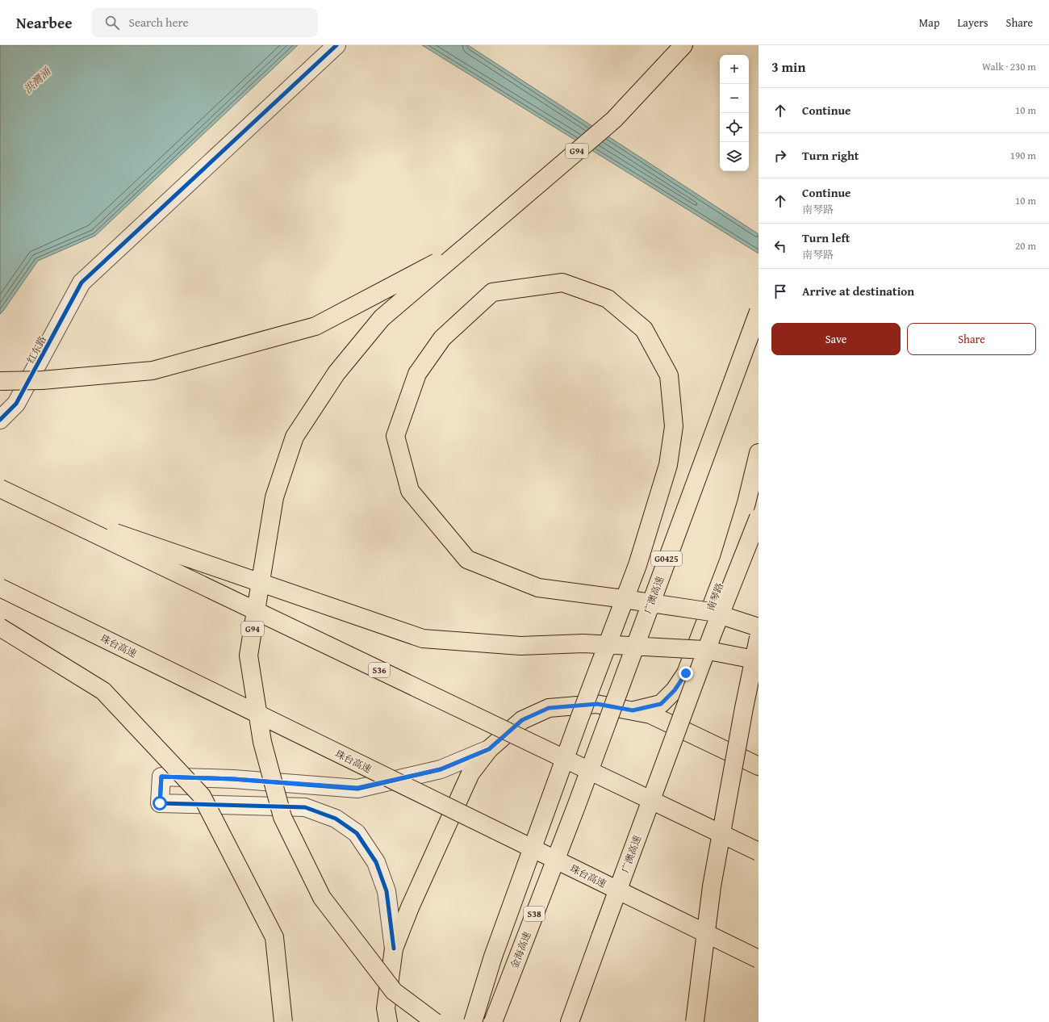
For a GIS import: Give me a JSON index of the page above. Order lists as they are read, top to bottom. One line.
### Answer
{"streets":{"main road":["G94","G0425","广澳高速","南琴路","珠台高速","S36","S38","金海高速"],"street":["红东路"]},"crossings":[["广澳高速","金海高速"]],"water":["洪灣涌"],"page":{"header":"Nearbee","search":"Search here","nav":["Map","Layers","Share"],"heading":["3 min","Walk · 230 m"],"map_buttons":["+","−"],"list":[["Continue","10 m"],["Turn right","190 m"],["Continue","南琴路","10 m"],["Turn left","南琴路","20 m"],"Arrive at destination"],"buttons":["Save","Share"]}}
